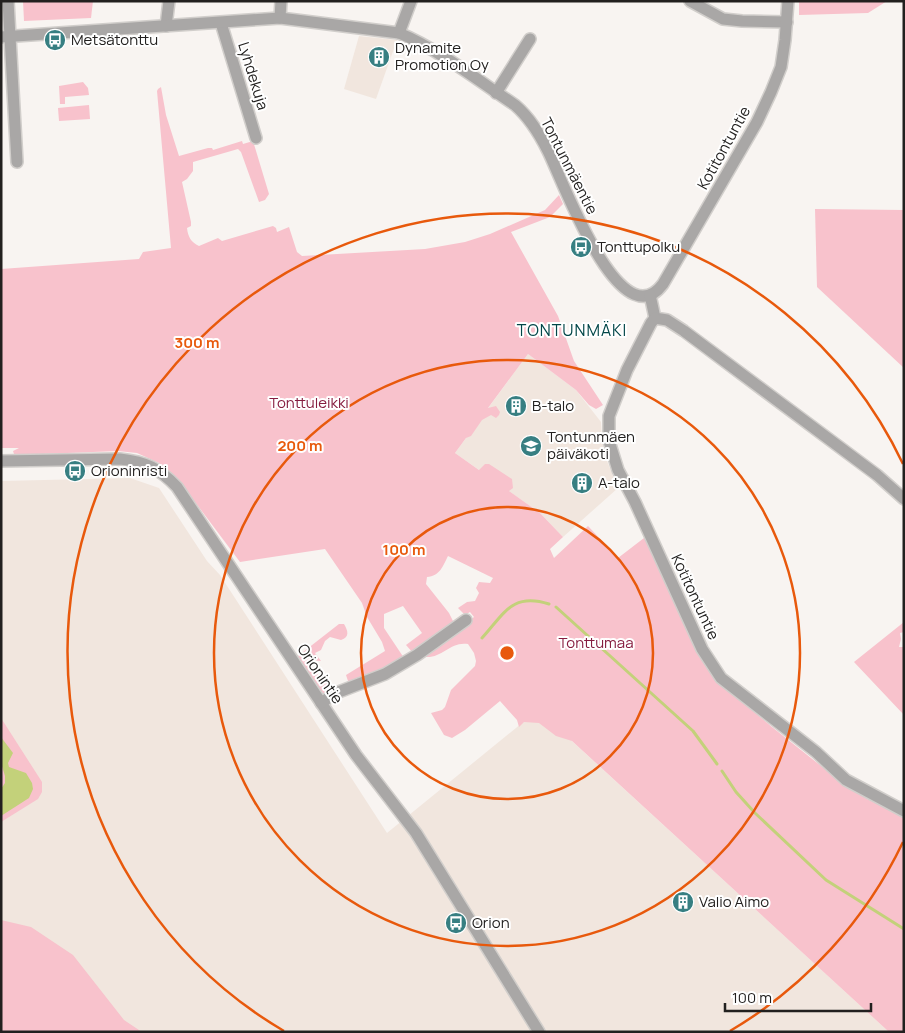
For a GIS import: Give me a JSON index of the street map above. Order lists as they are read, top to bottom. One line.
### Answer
{"streets":{"street":["Lyhdekuja","Kotitontuntie","Tontunmäentie","Orionintie"]},"crossings":[["Lyhdekuja","Tontunmäentie"],["Kotitontuntie","Tontunmäentie"]],"districts":["TONTUNMÄKI"],"parks":["Tonttuleikki","Tonttumaa"],"places":{"bus stop":["Metsätonttu","Tonttupolku","Orioninristi","Orion"],"building":["Dynamite Promotion Oy","B-talo","A-talo","Valio Aimo"],"school or university":["Tontunmäen päiväkoti"]},"scale_bar":"100 m","rings":["300 m","200 m","100 m"]}
